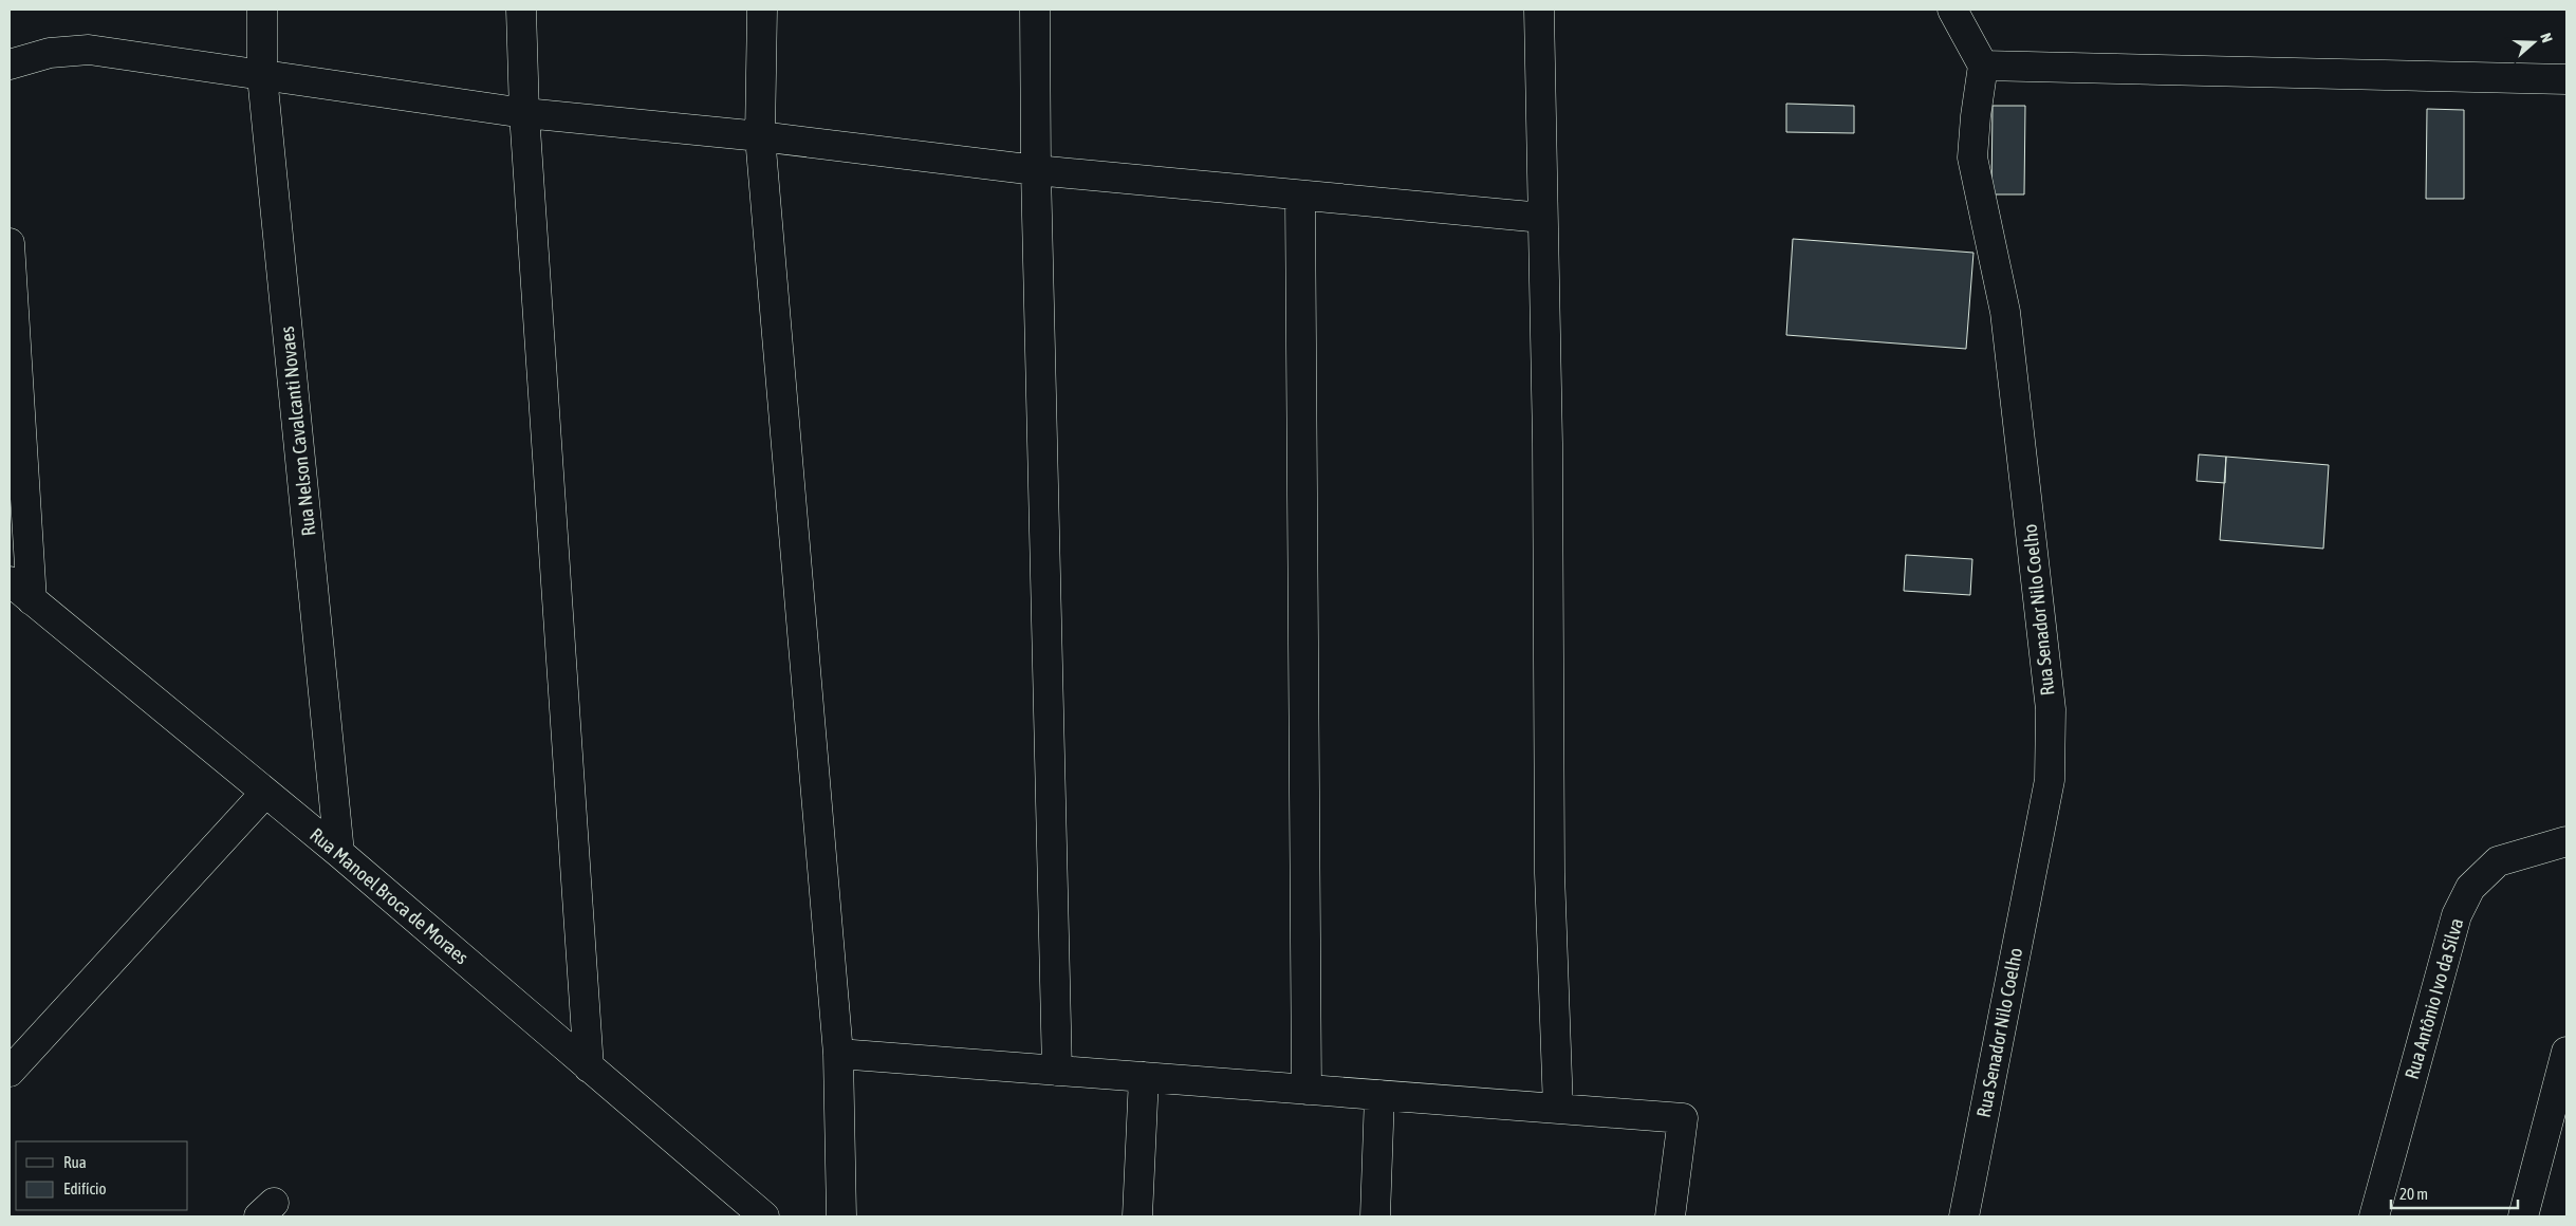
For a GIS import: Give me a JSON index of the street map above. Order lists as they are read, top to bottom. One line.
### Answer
{"streets":{"street":["Rua Nelson Cavalcanti Novaes","Rua Senador Nilo Coelho","Rua Manoel Broca de Moraes","Rua Antônio Ivo da Silva"]},"crossings":[["Rua Nelson Cavalcanti Novaes","Rua Manoel Broca de Moraes"]],"legend":["Rua","Edifício"],"scale_bar":"20 m","north":"right"}
